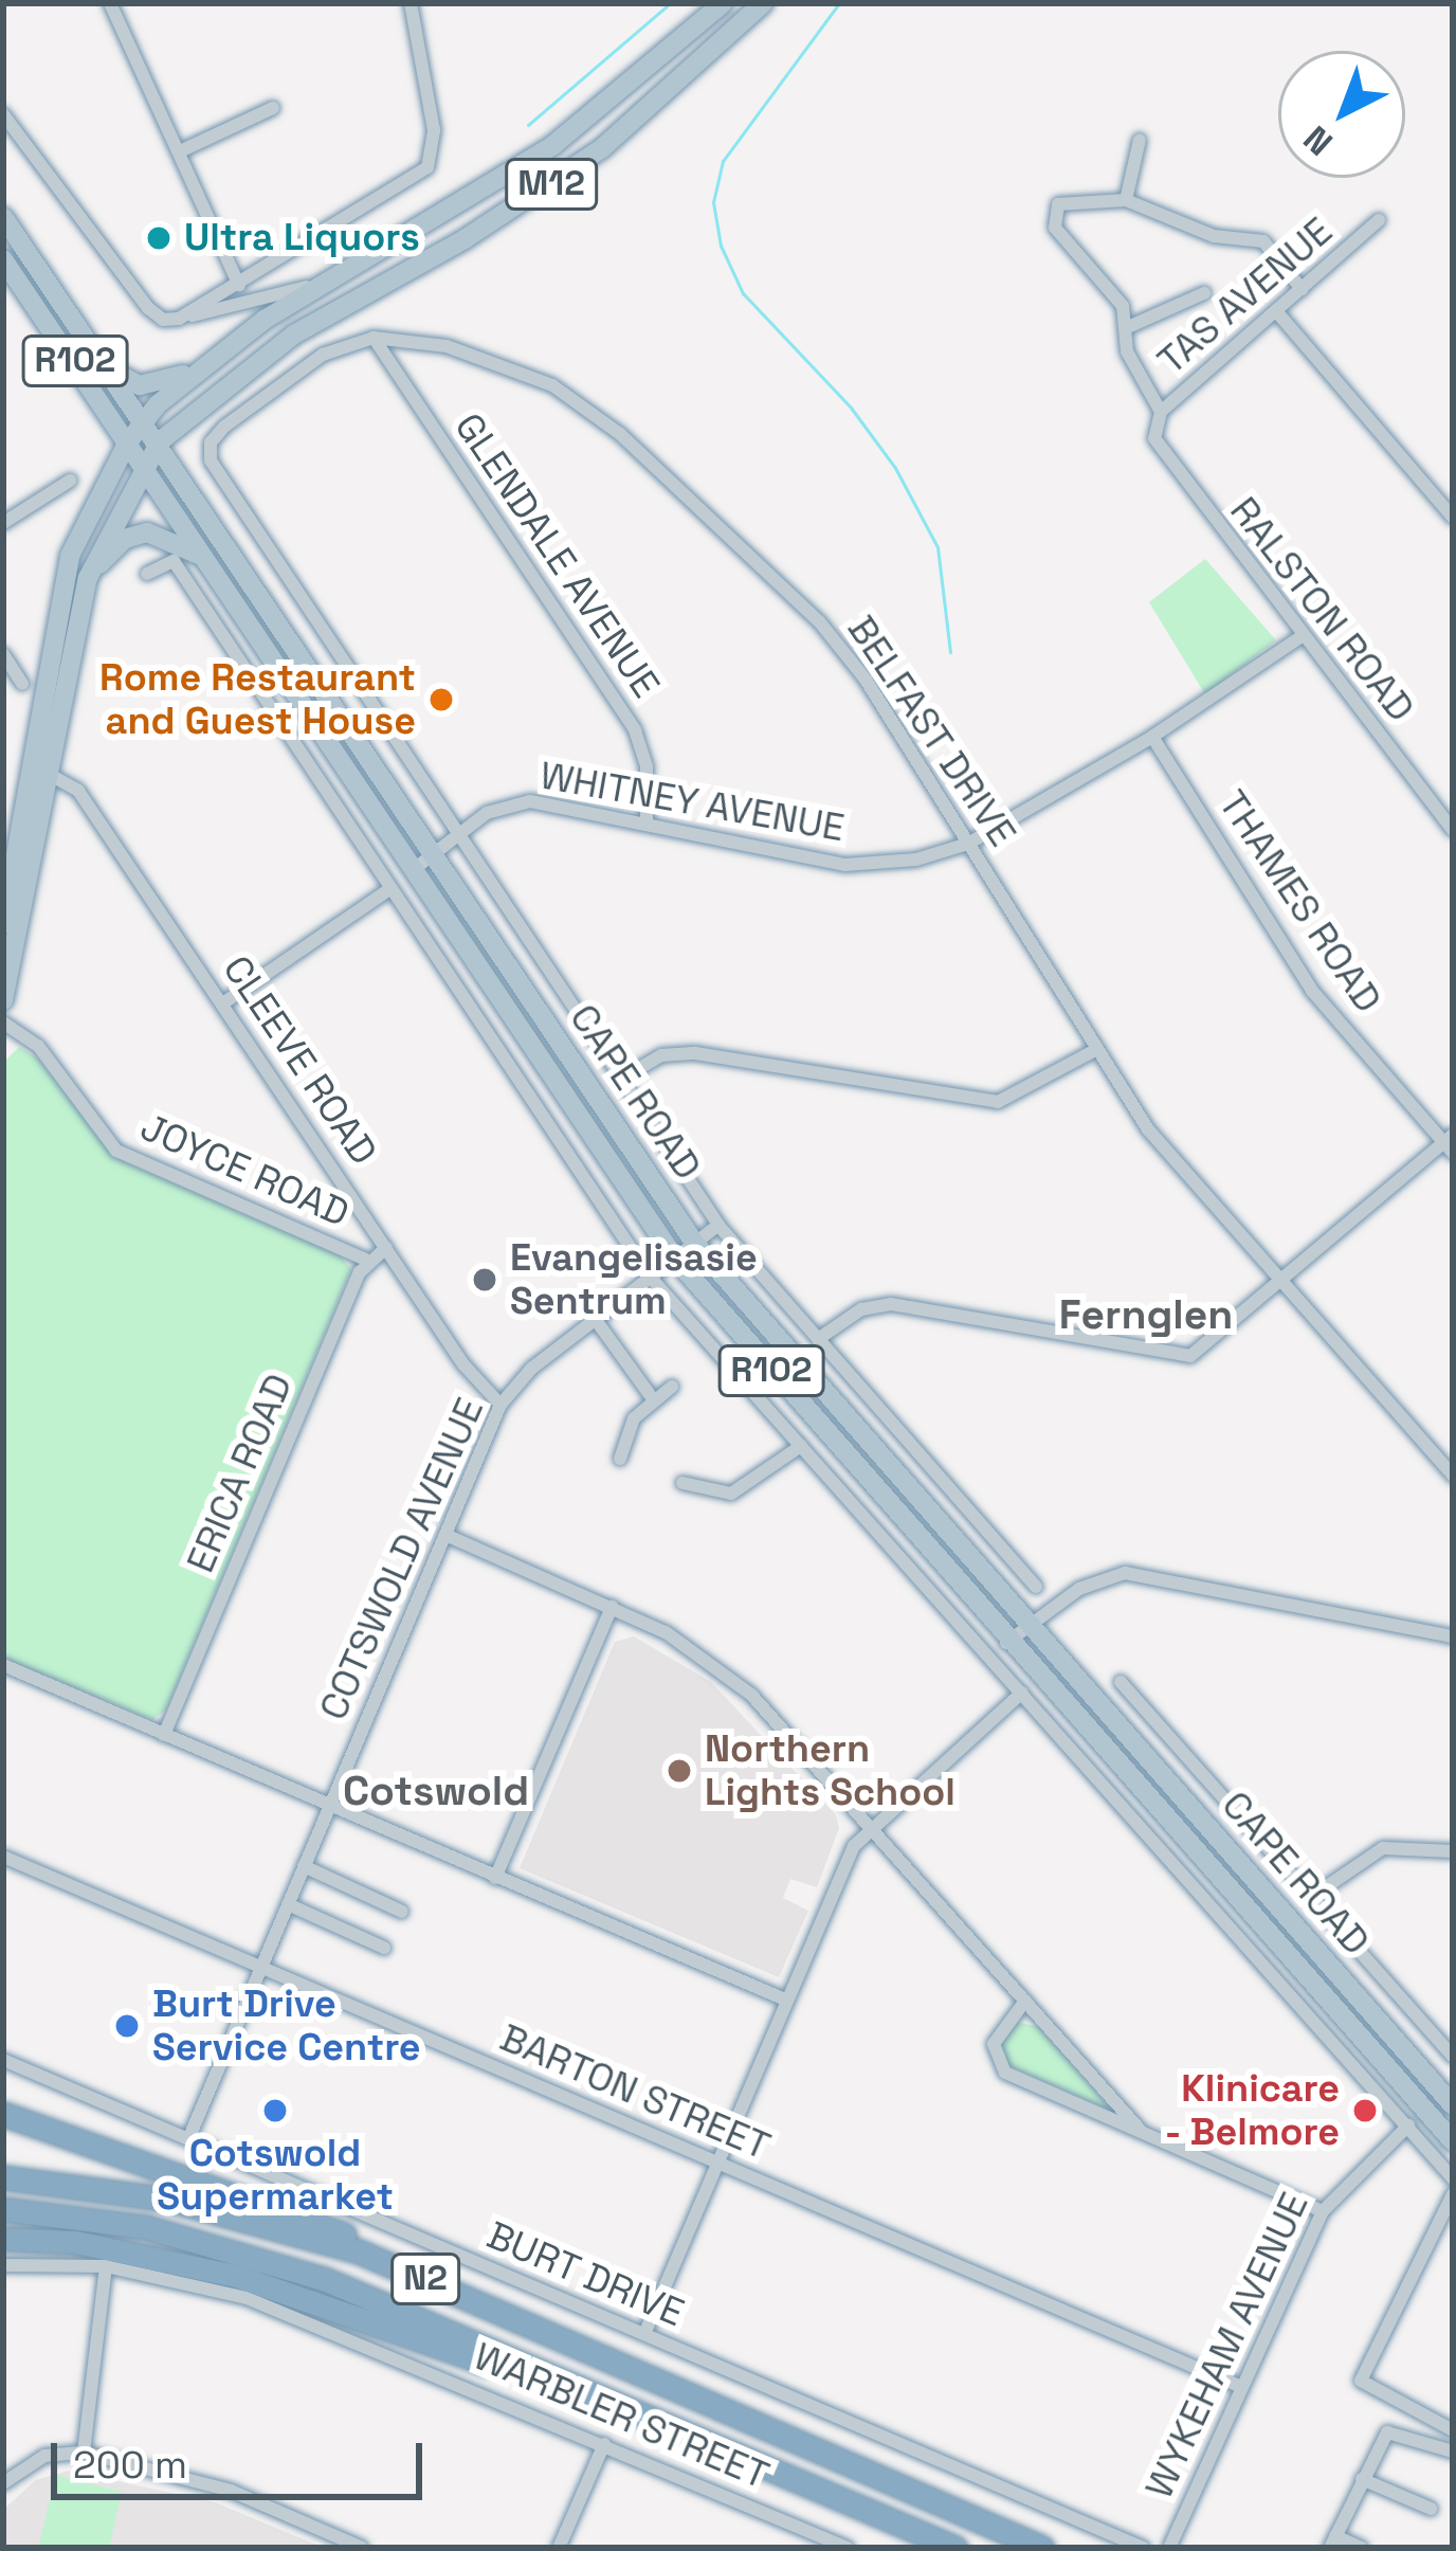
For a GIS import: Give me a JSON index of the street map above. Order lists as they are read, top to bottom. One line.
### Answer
{"streets":{"highway":["N2"],"main road":["M12","R102","CAPE ROAD"],"street":["TAS AVENUE","GLENDALE AVENUE","RALSTON ROAD","BELFAST DRIVE","WHITNEY AVENUE","THAMES ROAD","CLEEVE ROAD","JOYCE ROAD","ERICA ROAD","COTSWOLD AVENUE","BARTON STREET","BURT DRIVE","WYKEHAM AVENUE","WARBLER STREET"]},"crossings":[["M12","CLEEVE ROAD"],["M12","CAPE ROAD"],["TAS AVENUE","RALSTON ROAD"],["GLENDALE AVENUE","BELFAST DRIVE"],["GLENDALE AVENUE","WHITNEY AVENUE"],["GLENDALE AVENUE","CAPE ROAD"],["RALSTON ROAD","WHITNEY AVENUE"],["BELFAST DRIVE","WHITNEY AVENUE"],["BELFAST DRIVE","CAPE ROAD"],["WHITNEY AVENUE","THAMES ROAD"],["WHITNEY AVENUE","CAPE ROAD"],["CLEEVE ROAD","COTSWOLD AVENUE"],["CAPE ROAD","COTSWOLD AVENUE"],["JOYCE ROAD","ERICA ROAD"],["COTSWOLD AVENUE","BARTON STREET"],["COTSWOLD AVENUE","BURT DRIVE"],["BARTON STREET","WYKEHAM AVENUE"]],"districts":["Fernglen","Cotswold"],"places":["Ultra Liquors","Rome Restaurant and Guest House","Evangelisasie Sentrum","Northern Lights School","Burt Drive Service Centre","Cotswold Supermarket","Klinicare - Belmore"],"scale_bar":"200 m","north":"bottom left"}
